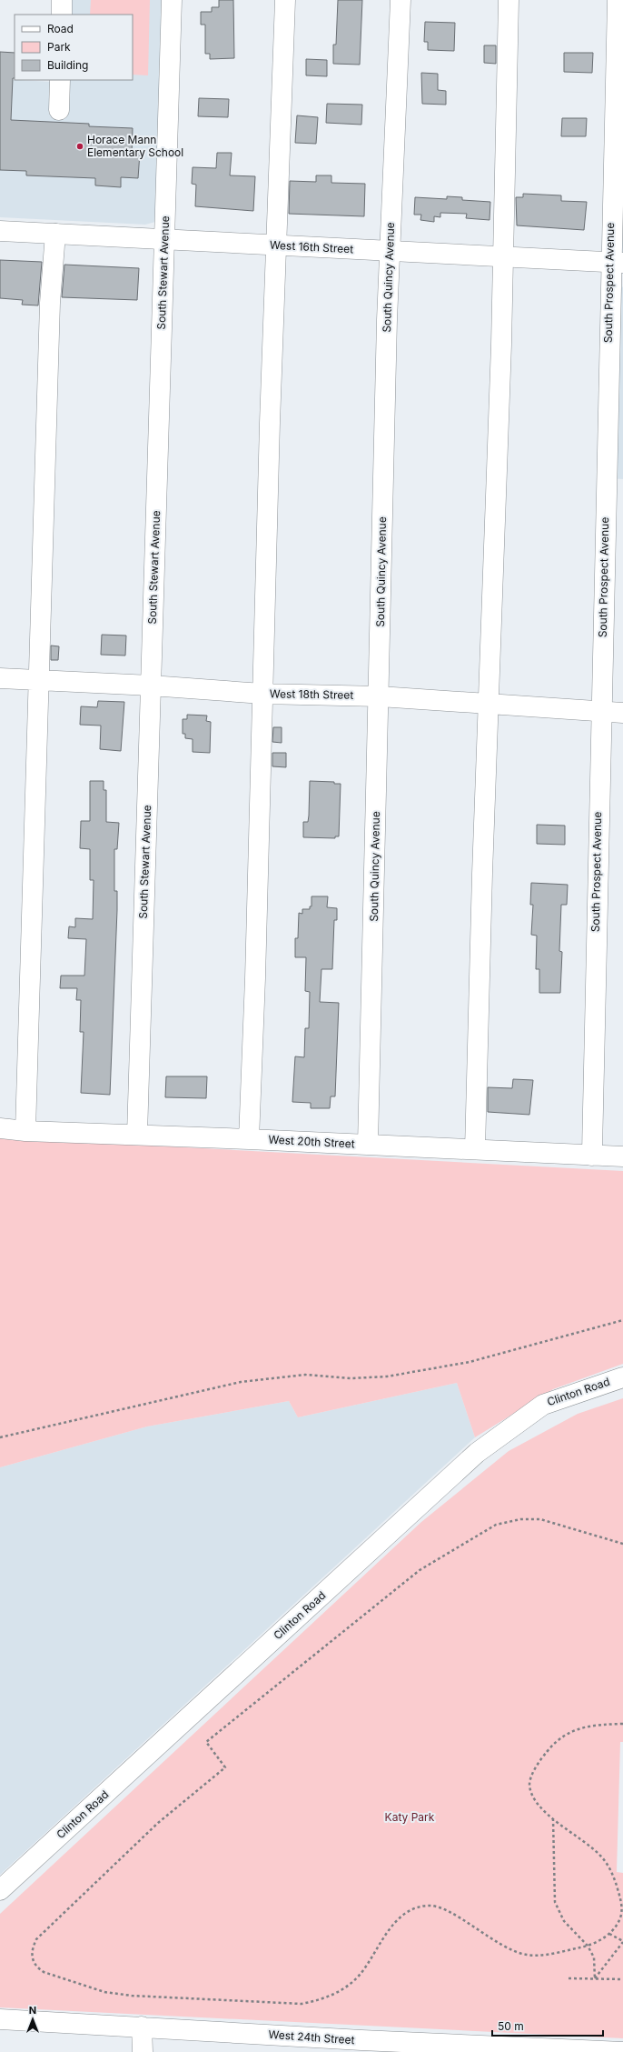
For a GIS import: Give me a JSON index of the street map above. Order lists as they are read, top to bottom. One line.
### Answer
{"streets":{"street":["West 16th Street","South Stewart Avenue","South Quincy Avenue","South Prospect Avenue","West 18th Street","West 20th Street","Clinton Road","West 24th Street"]},"crossings":[["West 16th Street","South Stewart Avenue"],["West 16th Street","South Quincy Avenue"],["West 16th Street","South Prospect Avenue"],["South Stewart Avenue","West 18th Street"],["South Stewart Avenue","West 20th Street"],["South Quincy Avenue","West 18th Street"],["South Quincy Avenue","West 20th Street"],["South Prospect Avenue","West 18th Street"],["South Prospect Avenue","West 20th Street"]],"parks":["Katy Park"],"places":["Horace Mann Elementary School"],"legend":["Road","Park","Building"],"scale_bar":"50 m","north":"top"}
